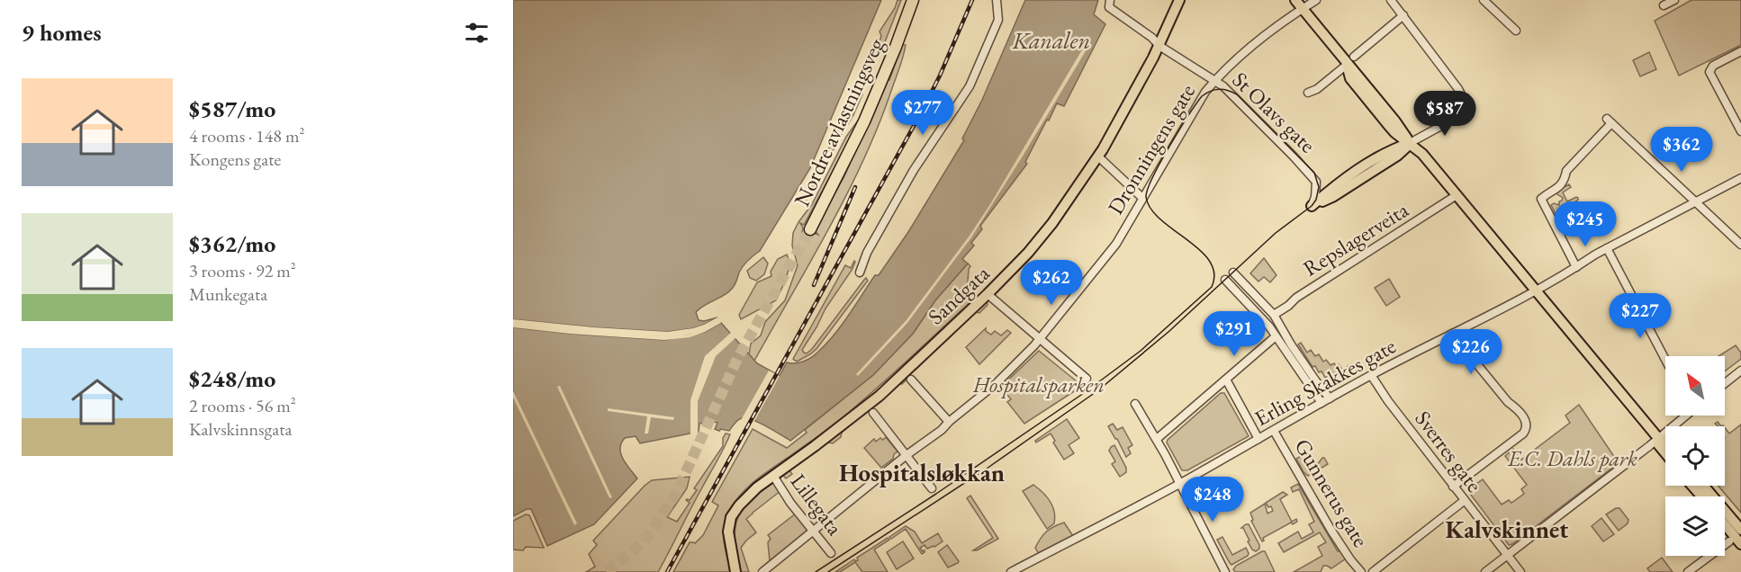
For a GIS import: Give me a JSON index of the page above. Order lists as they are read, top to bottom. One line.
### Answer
{"streets":{"highway":["Nordre avlastningsveg"],"main road":["Sandgata"],"street":["St Olavs gate","Dronningens gate","Repslagerveita","Erling Skakkes gate","Sverres gate","Gunnerus gate","Lillegata"]},"crossings":[["St Olavs gate","Dronningens gate"],["St Olavs gate","Sandgata"],["Sandgata","Lillegata"],["Erling Skakkes gate","Sverres gate"],["Erling Skakkes gate","Gunnerus gate"]],"districts":["Hospitalsløkkan","Kalvskinnet"],"water":["Kanalen"],"parks":["Hospitalsparken","E.C. Dahls park"],"north":"top left","page":{"heading":"9 homes","list":[{"name":"$587/mo","note":"4 rooms · 148 m² · Kongens gate"},{"name":"$362/mo","note":"3 rooms · 92 m² · Munkegata"},{"name":"$248/mo","note":"2 rooms · 56 m² · Kalvskinnsgata"}],"price":["$277","$587","$362","$245","$262","$227","$291","$226","$248"]}}
